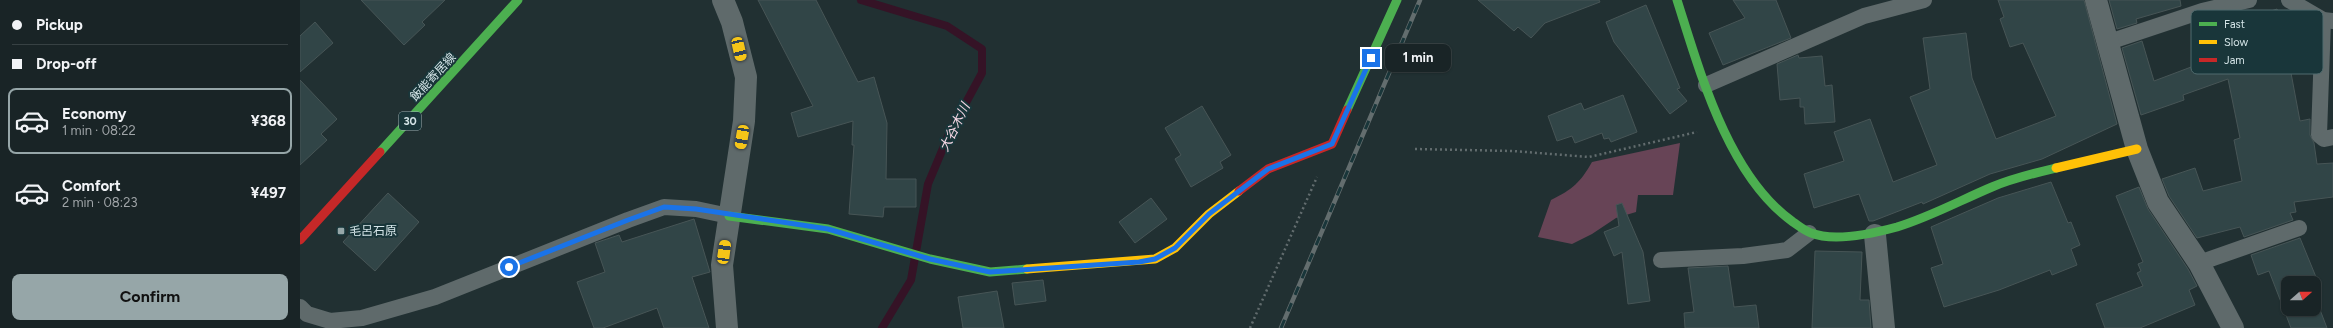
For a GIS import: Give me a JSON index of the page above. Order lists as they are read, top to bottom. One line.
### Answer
{"streets":{"street":["飯能寄居線","30"]},"water":["大谷木川"],"places":{"transit":["毛呂石原"]},"legend":["Fast","Slow","Jam"],"north":"right","page":{"banner":["Pickup","Drop-off"],"bubble":"1 min","list":[{"name":"Economy","note":"1 min · 08:22","value":"¥368"},{"name":"Comfort","note":"2 min · 08:23","value":"¥497"}],"buttons":"Confirm"}}
